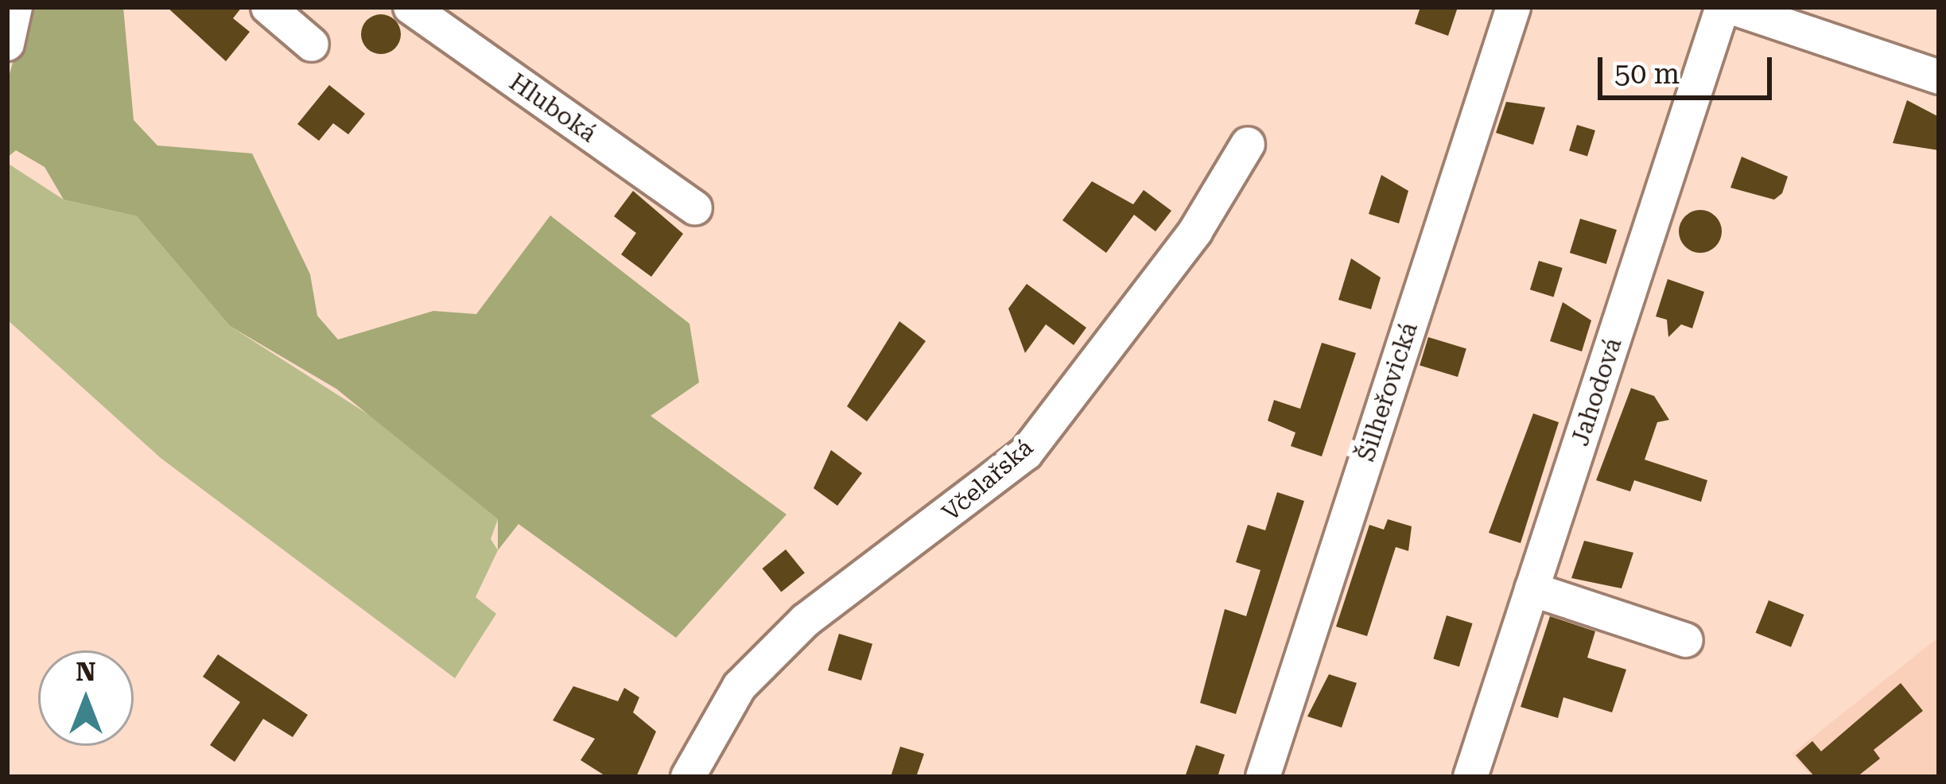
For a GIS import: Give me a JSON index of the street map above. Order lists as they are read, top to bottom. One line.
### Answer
{"streets":{"street":["Hluboká","Šilheřovická","Jahodová","Včelařská"]},"scale_bar":"50 m","north":"top"}
